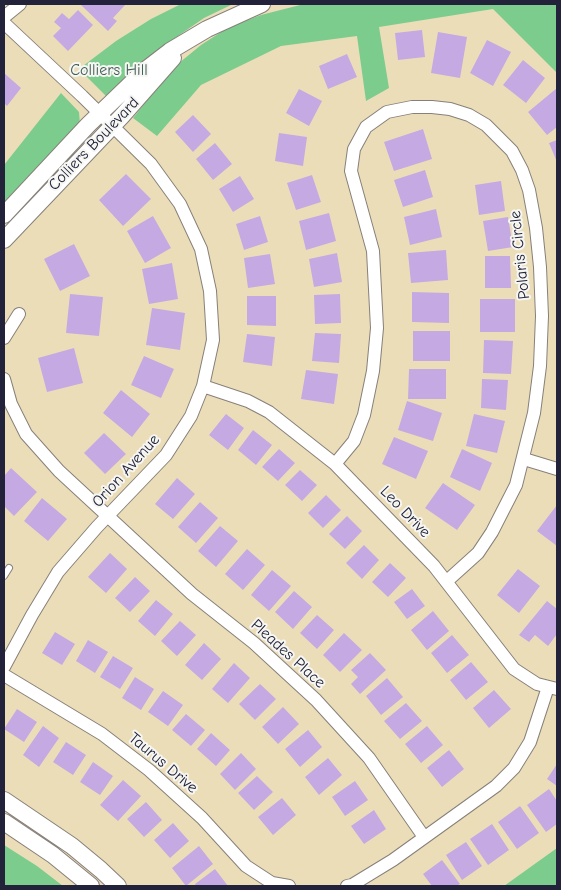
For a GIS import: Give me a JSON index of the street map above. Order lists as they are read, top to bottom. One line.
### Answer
{"streets":{"street":["Colliers Boulevard","Polaris Circle","Orion Avenue","Leo Drive","Pleades Place","Taurus Drive"]},"crossings":[["Colliers Boulevard","Orion Avenue"],["Polaris Circle","Leo Drive"],["Orion Avenue","Leo Drive"],["Orion Avenue","Pleades Place"]],"parks":["Colliers Hill"]}
